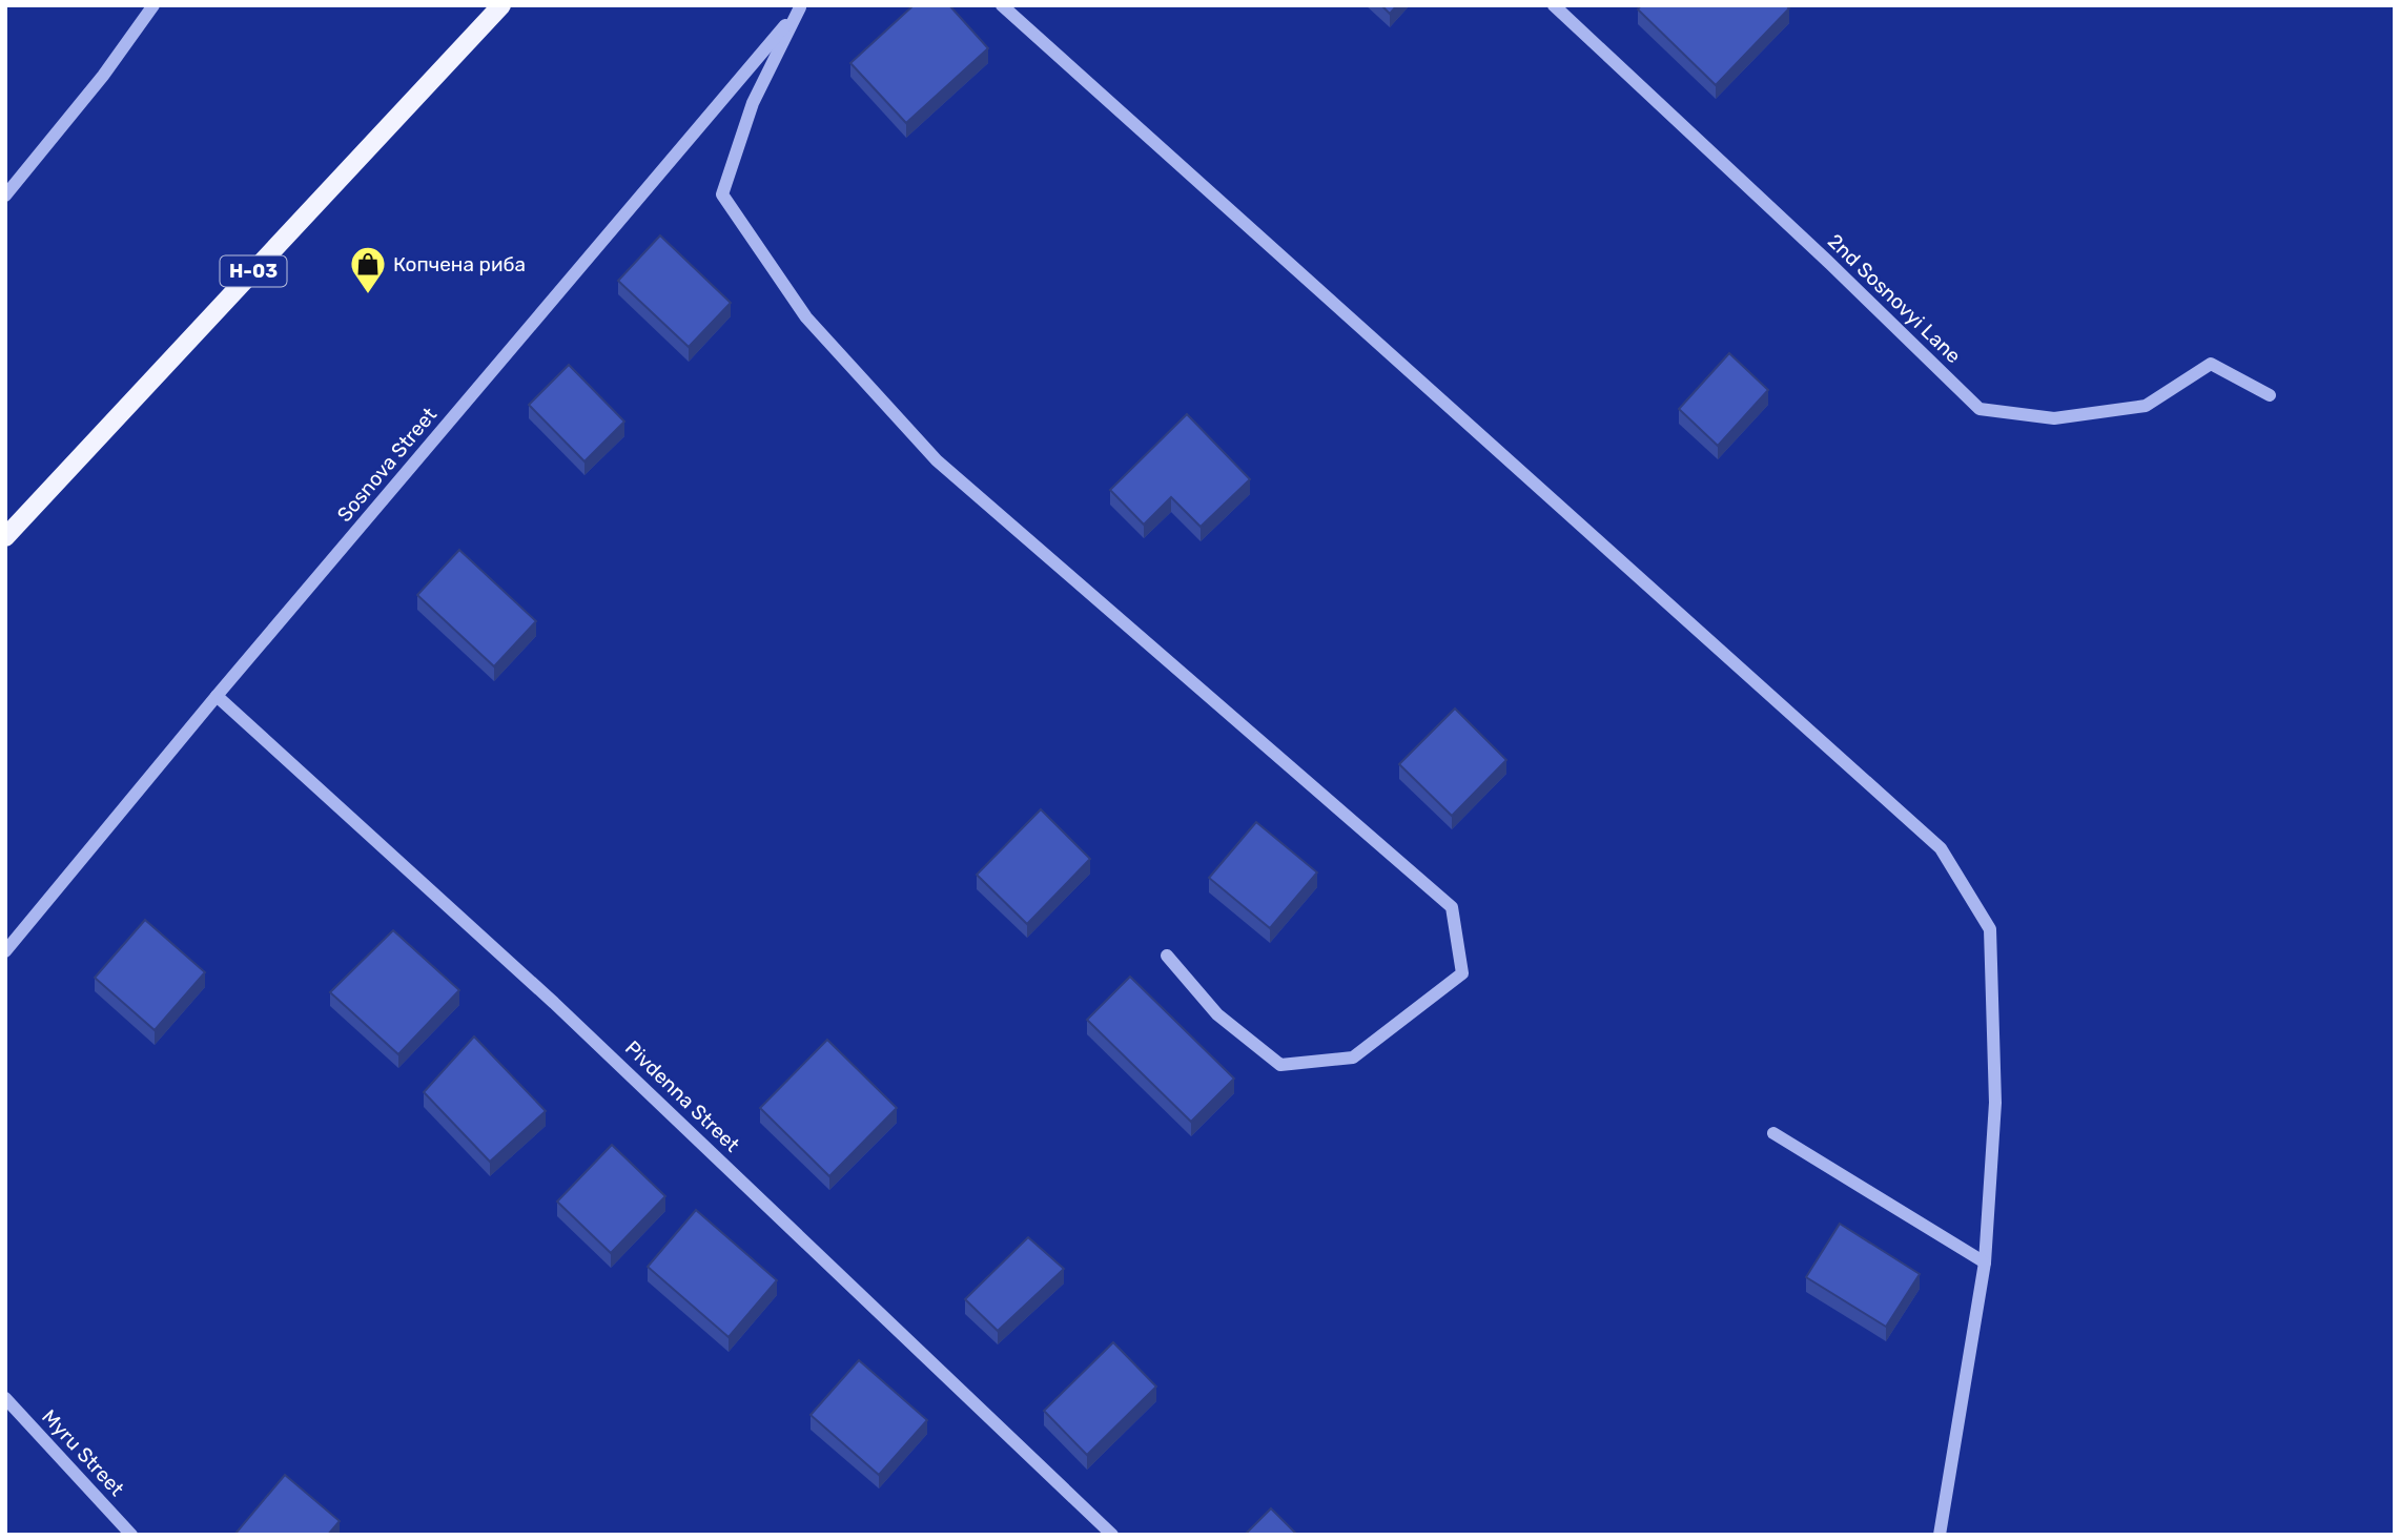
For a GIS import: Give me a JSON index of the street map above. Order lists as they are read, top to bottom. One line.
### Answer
{"streets":{"main road":["Н-03"],"street":["2nd Sosnovyi Lane","Sosnova Street","Pivdenna Street","Myru Street"]},"crossings":[["Sosnova Street","Pivdenna Street"]],"places":{"shop":["Копчена риба"]}}
